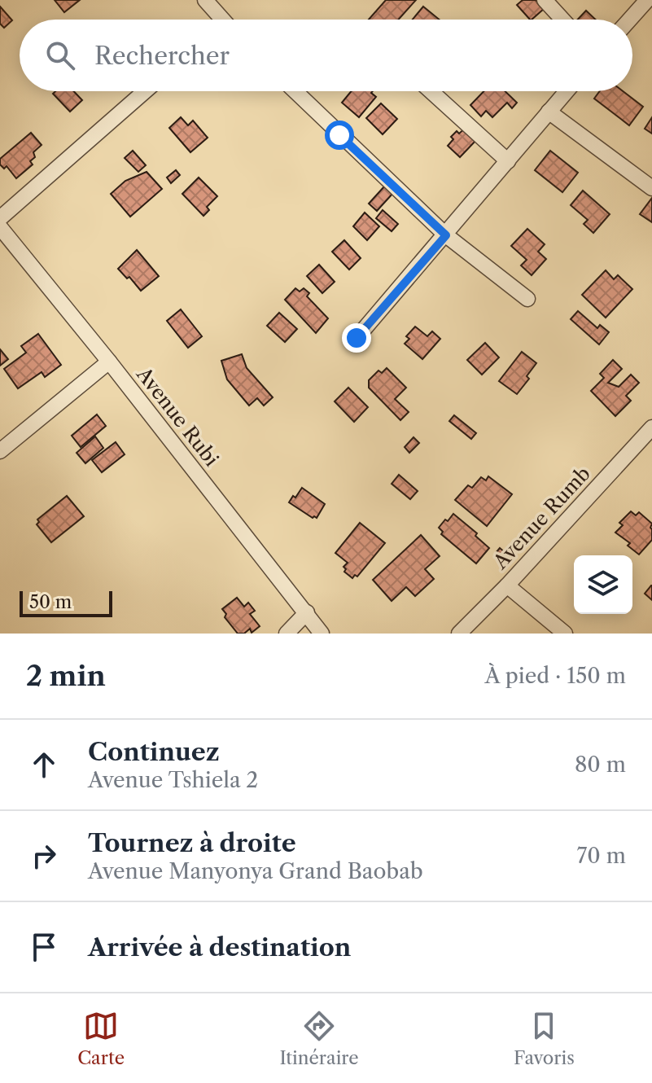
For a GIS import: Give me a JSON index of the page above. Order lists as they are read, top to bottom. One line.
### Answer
{"streets":{"street":["Avenue Rubi","Avenue Rumb"]},"scale_bar":"50 m","page":{"search":"Rechercher","scale":"50 m","heading":["2 min","À pied · 150 m"],"list":[["Continuez","Avenue Tshiela 2","80 m"],["Tournez à droite","Avenue Manyonya Grand Baobab","70 m"],"Arrivée à destination"],"nav":["Carte","Itinéraire","Favoris"]}}
